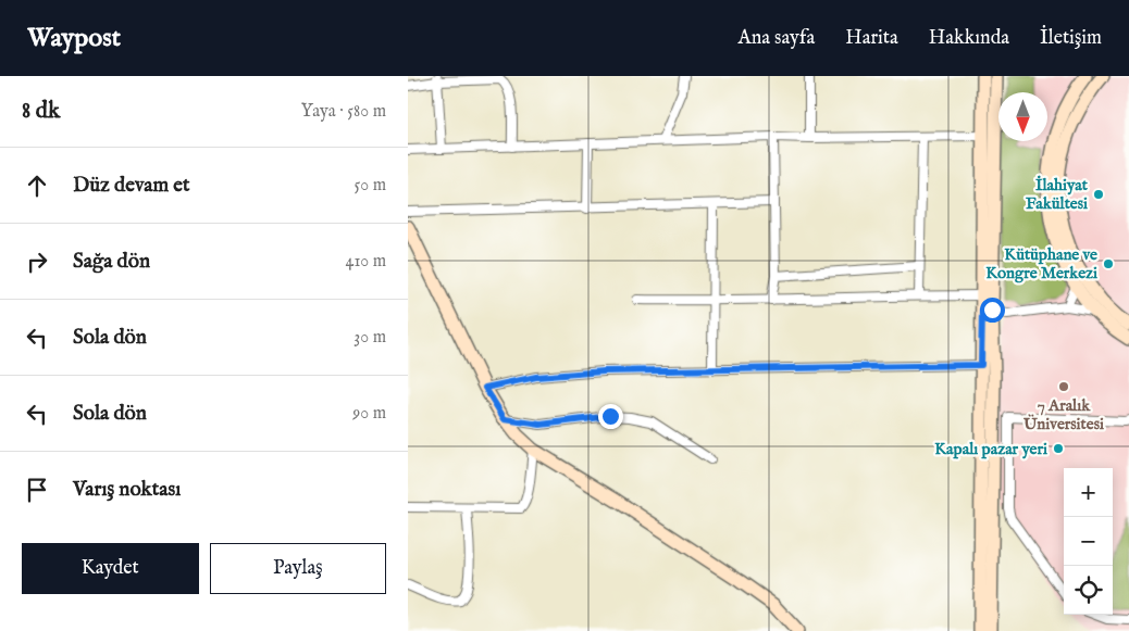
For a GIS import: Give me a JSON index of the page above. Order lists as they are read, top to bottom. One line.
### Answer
{"places":["İlahiyat Fakültesi","Kütüphane ve Kongre Merkezi","7 Aralık Üniversitesi","Kapalı pazar yeri"],"north":"bottom","page":{"header":"Waypost","nav":["Ana sayfa","Harita","Hakkında","İletişim"],"heading":["8 dk","Yaya · 580 m"],"list":[["Düz devam et","50 m"],["Sağa dön","410 m"],["Sola dön","30 m"],["Sola dön","90 m"],"Varış noktası"],"map_buttons":["+","−"],"buttons":["Kaydet","Paylaş"]}}
